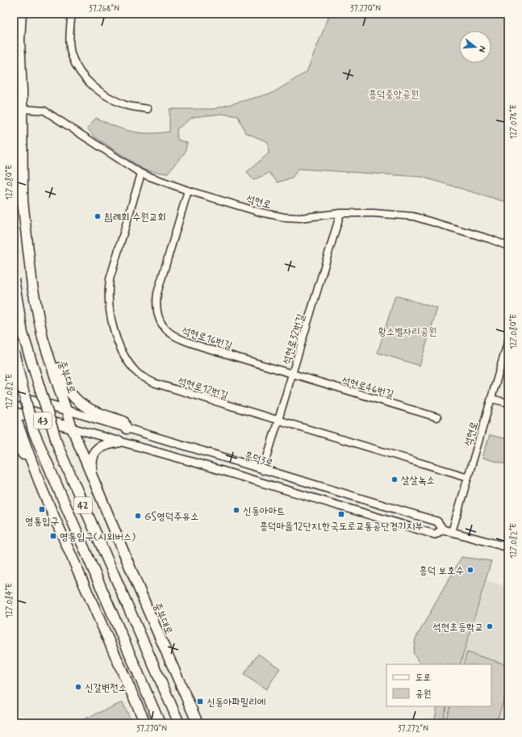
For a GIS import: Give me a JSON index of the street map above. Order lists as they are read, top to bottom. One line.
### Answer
{"streets":{"main road":["중부대로","43","42"],"street":["석현로","석현로16번길","석현로32번길","석현로46번길","석현로12번길","흥덕3로"]},"crossings":[["석현로","석현로16번길"],["석현로","석현로32번길"],["석현로","중부대로"],["석현로","석현로12번길"],["석현로","흥덕3로"],["석현로16번길","석현로32번길"],["석현로16번길","석현로46번길"],["석현로32번길","석현로46번길"],["석현로32번길","석현로12번길"],["석현로32번길","흥덕3로"],["중부대로","43"],["중부대로","흥덕3로"],["43","흥덕3로"]],"parks":["흥덕중앙공원","황소별자리공원"],"places":{"other":["침례회 수원교회","살살녹소","신동아마트","GS영덕주유소","흥덕 보호수","석현초등학교","신갈변전소"],"transit":["영통입구","흥덕마을12단지.한국도로교통공단경기지부","영통입구(시외버스)","신동아파밀리에"]},"legend":["도로","공원"],"north":"right","coordinates":["37.268°N","37.270°N","127.078°E","127.080°E","127.082°E","127.084°E","37.272°N"]}
